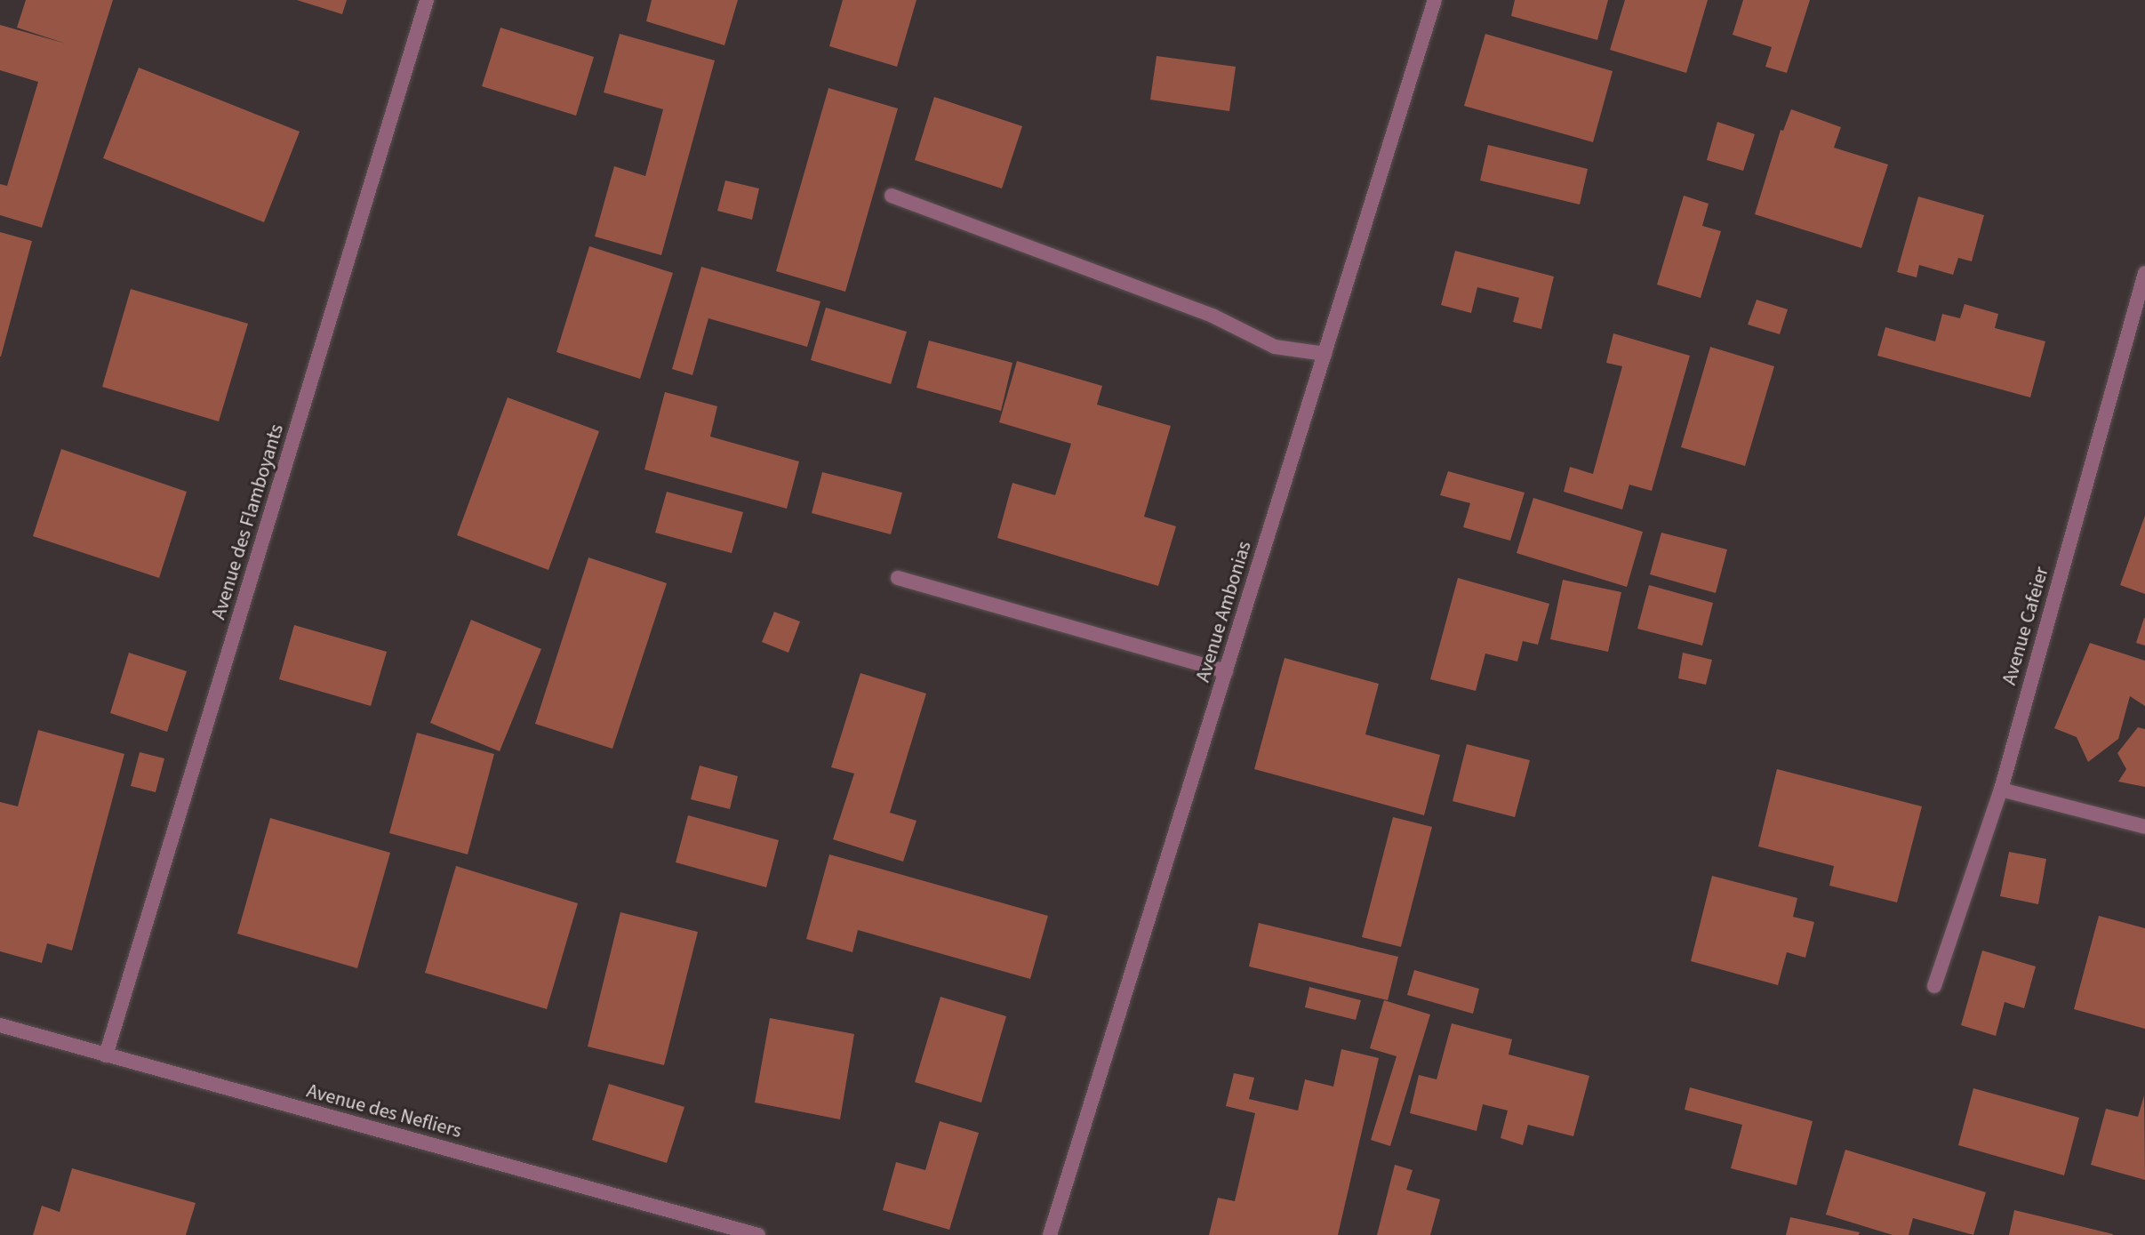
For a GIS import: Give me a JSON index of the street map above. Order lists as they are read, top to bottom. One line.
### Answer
{"streets":{"street":["Avenue des Flamboyants","Avenue Ambonias","Avenue Cafeier","Avenue des Nefliers"]},"crossings":[["Avenue des Flamboyants","Avenue des Nefliers"]]}
